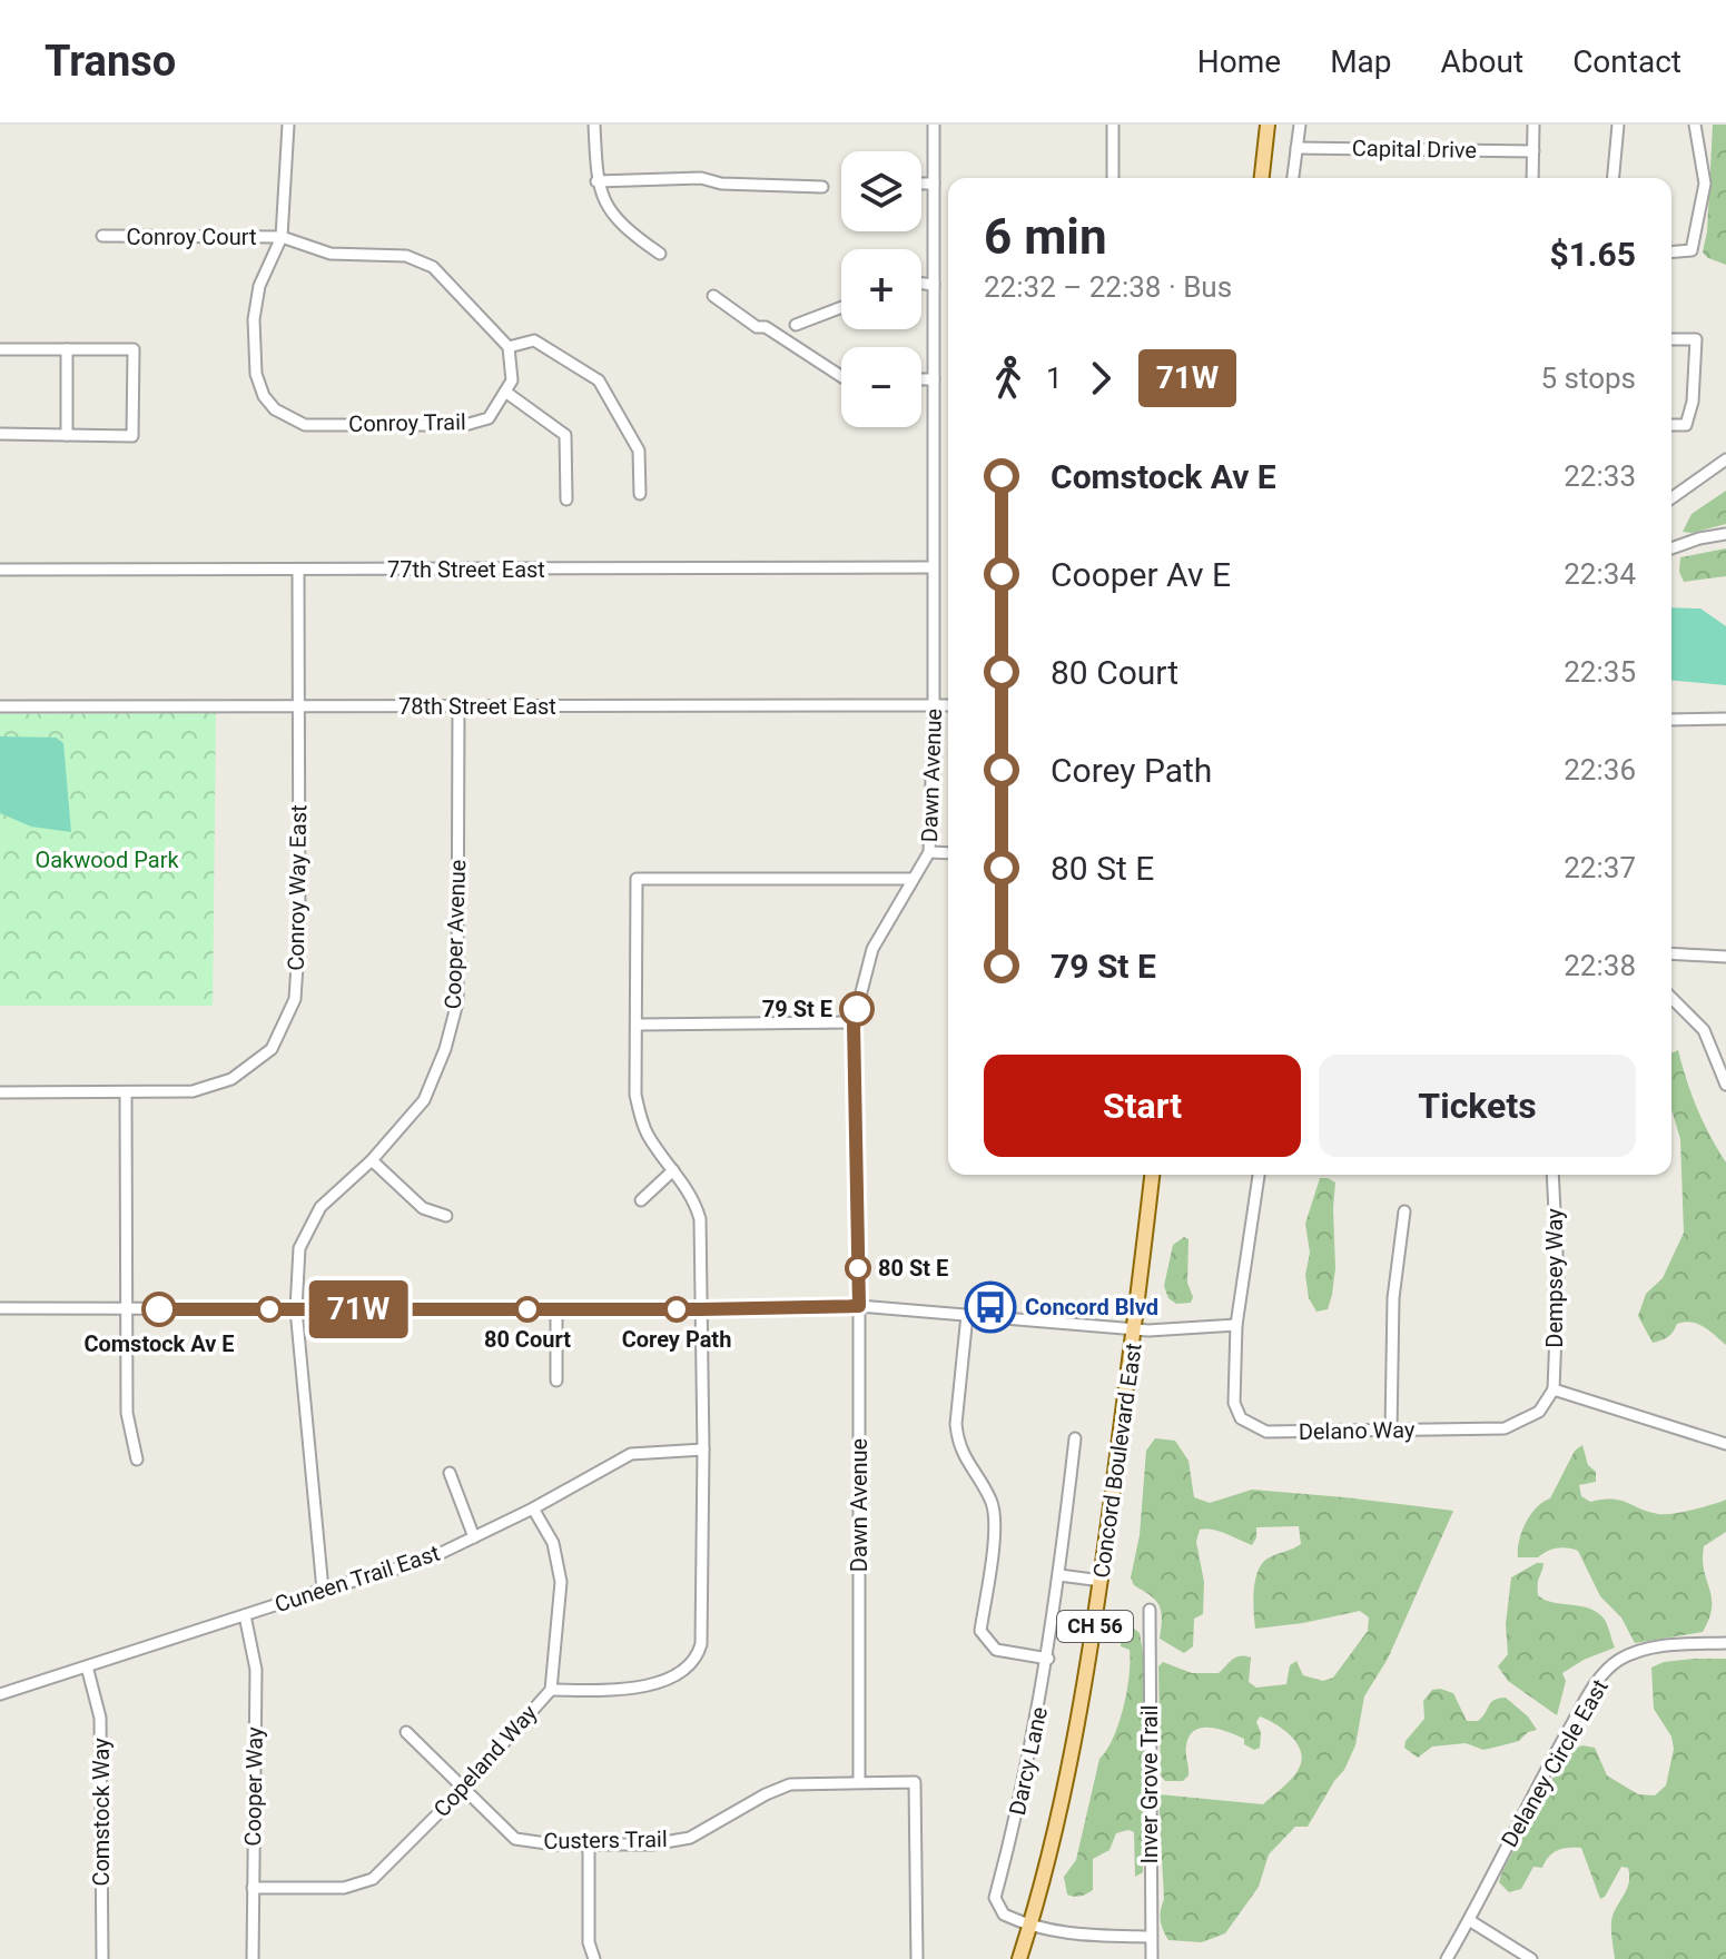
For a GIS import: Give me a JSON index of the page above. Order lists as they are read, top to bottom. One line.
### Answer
{"streets":{"main road":["Concord Boulevard East","CH 56"],"street":["Capital Drive","Conroy Court","Conroy Trail","77th Street East","78th Street East","Dawn Avenue","Conroy Way East","Cooper Avenue","Dempsey Way","Delano Way","Cuneen Trail East","Copeland Way","Darcy Lane","Delaney Circle East","Inver Grove Trail","Cooper Way","Comstock Way","Custers Trail"]},"crossings":[["Conroy Court","Conroy Trail"],["77th Street East","Dawn Avenue"],["77th Street East","Conroy Way East"],["78th Street East","Dawn Avenue"],["78th Street East","Conroy Way East"],["78th Street East","Cooper Avenue"],["Dawn Avenue","Custers Trail"],["Cooper Avenue","Cuneen Trail East"],["Dempsey Way","Delano Way"],["Concord Boulevard East","Darcy Lane"],["Cuneen Trail East","Copeland Way"],["Cuneen Trail East","Cooper Way"],["Cuneen Trail East","Comstock Way"],["Copeland Way","Cooper Way"],["Copeland Way","Custers Trail"]],"parks":["Oakwood Park"],"places":{"other":["79 St E","80 St E","Comstock Av E","80 Court","Corey Path"],"bus stop":["Concord Blvd"]},"lines":["bus line 71W"],"page":{"header":"Transo","nav":["Home","Map","About","Contact"],"on_map":"71W","map_buttons":["+","−"],"heading":["6 min","22:32 – 22:38 · Bus","$1.65"],"legs":["1","71W","5 stops"],"list":[{"name":"Comstock Av E","value":"22:33"},{"name":"Cooper Av E","value":"22:34"},{"name":"80 Court","value":"22:35"},{"name":"Corey Path","value":"22:36"},{"name":"80 St E","value":"22:37"},{"name":"79 St E","value":"22:38"}],"buttons":["Start","Tickets"]}}
